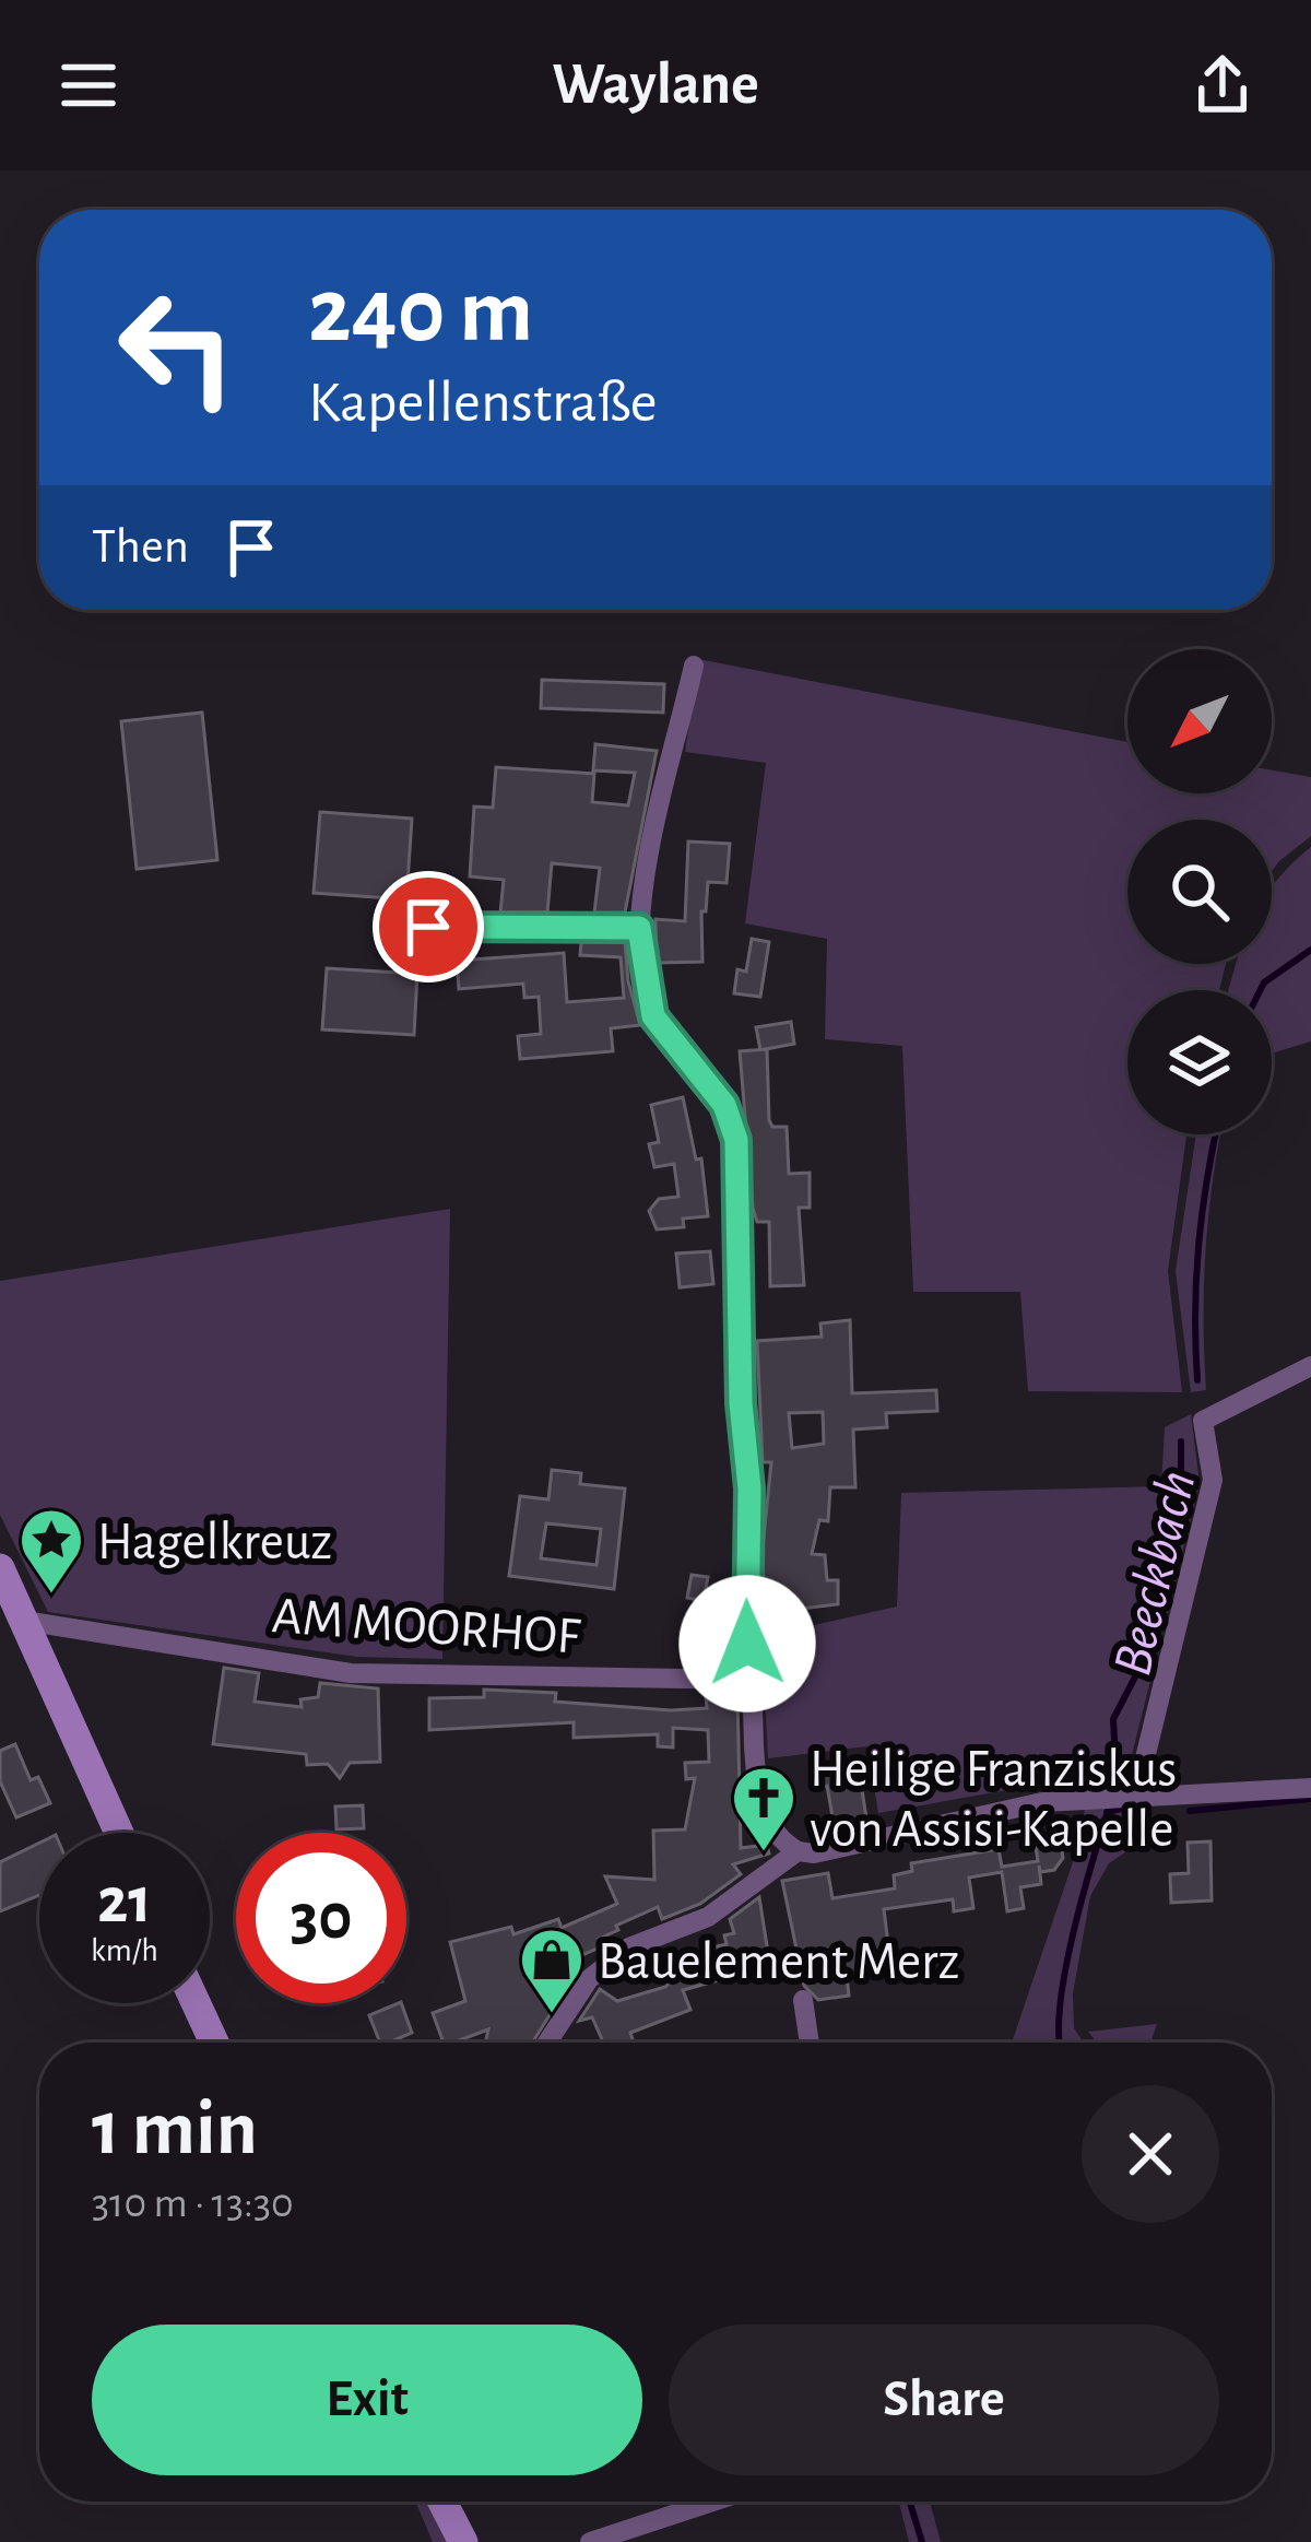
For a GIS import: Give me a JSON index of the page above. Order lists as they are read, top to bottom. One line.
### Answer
{"streets":{"street":["AM MOORHOF"]},"water":["Beeckbach"],"places":{"place":["Hagelkreuz"],"church":["Heilige Franziskus von Assisi-Kapelle"],"shop":["Bauelement Merz"]},"north":"bottom left","page":{"header":"Waylane","turn":["240 m","Kapellenstraße"],"then":"Then","speed":"21 km/h","limit":"30","heading":["1 min","310 m · 13:30"],"buttons":["Exit","Share"]}}
